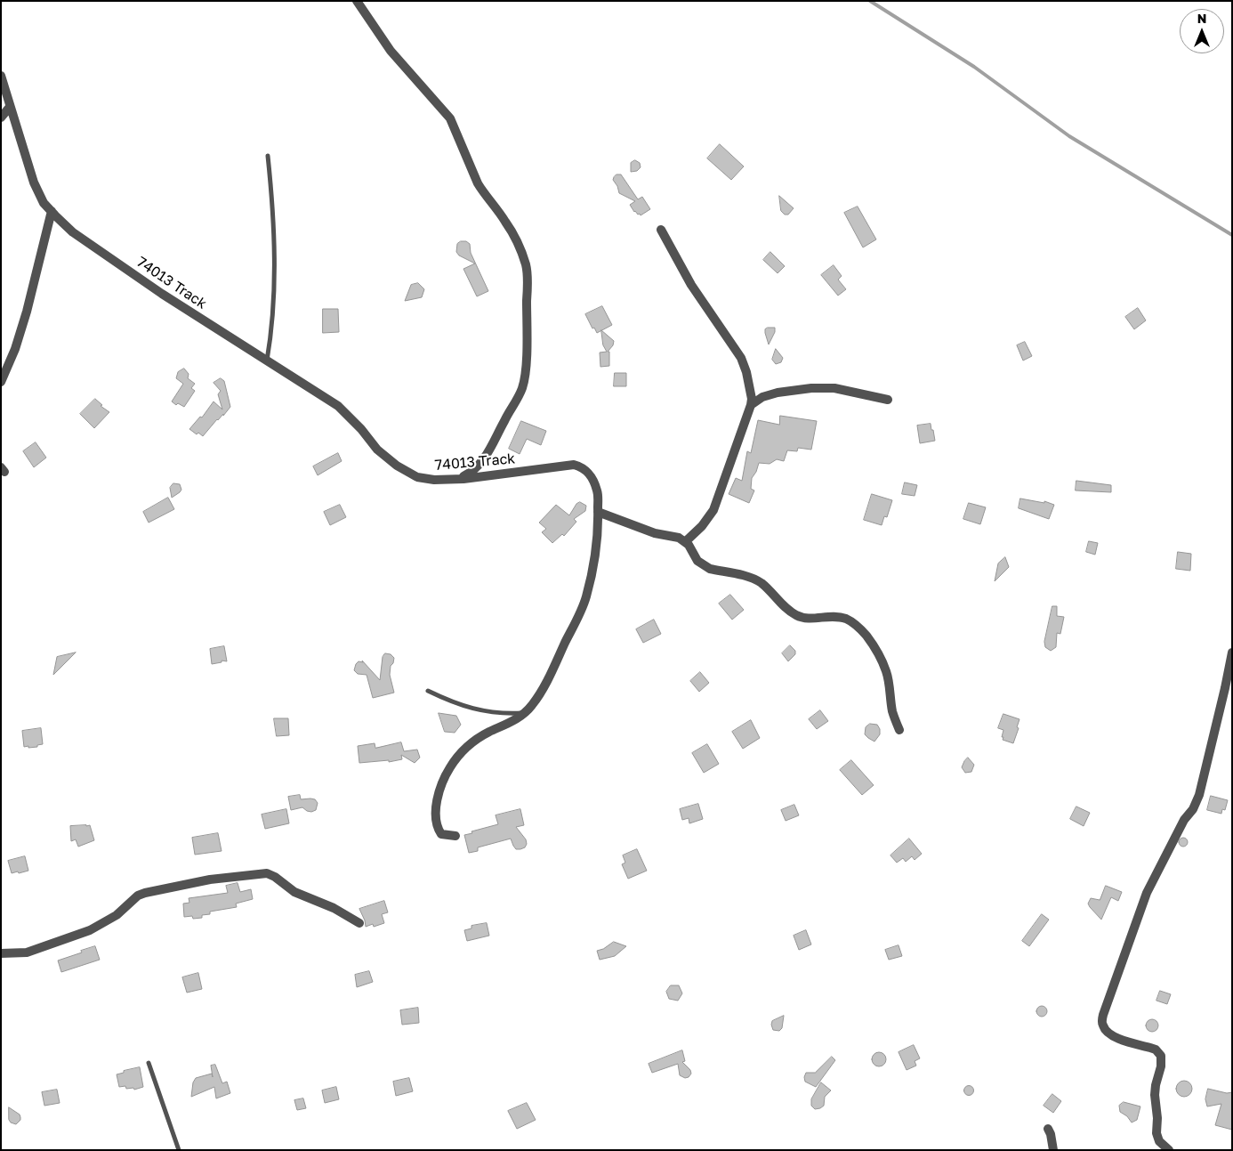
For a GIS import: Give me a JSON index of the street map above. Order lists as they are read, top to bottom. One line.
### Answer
{"streets":{"street":["74013 Track"]},"north":"top"}
